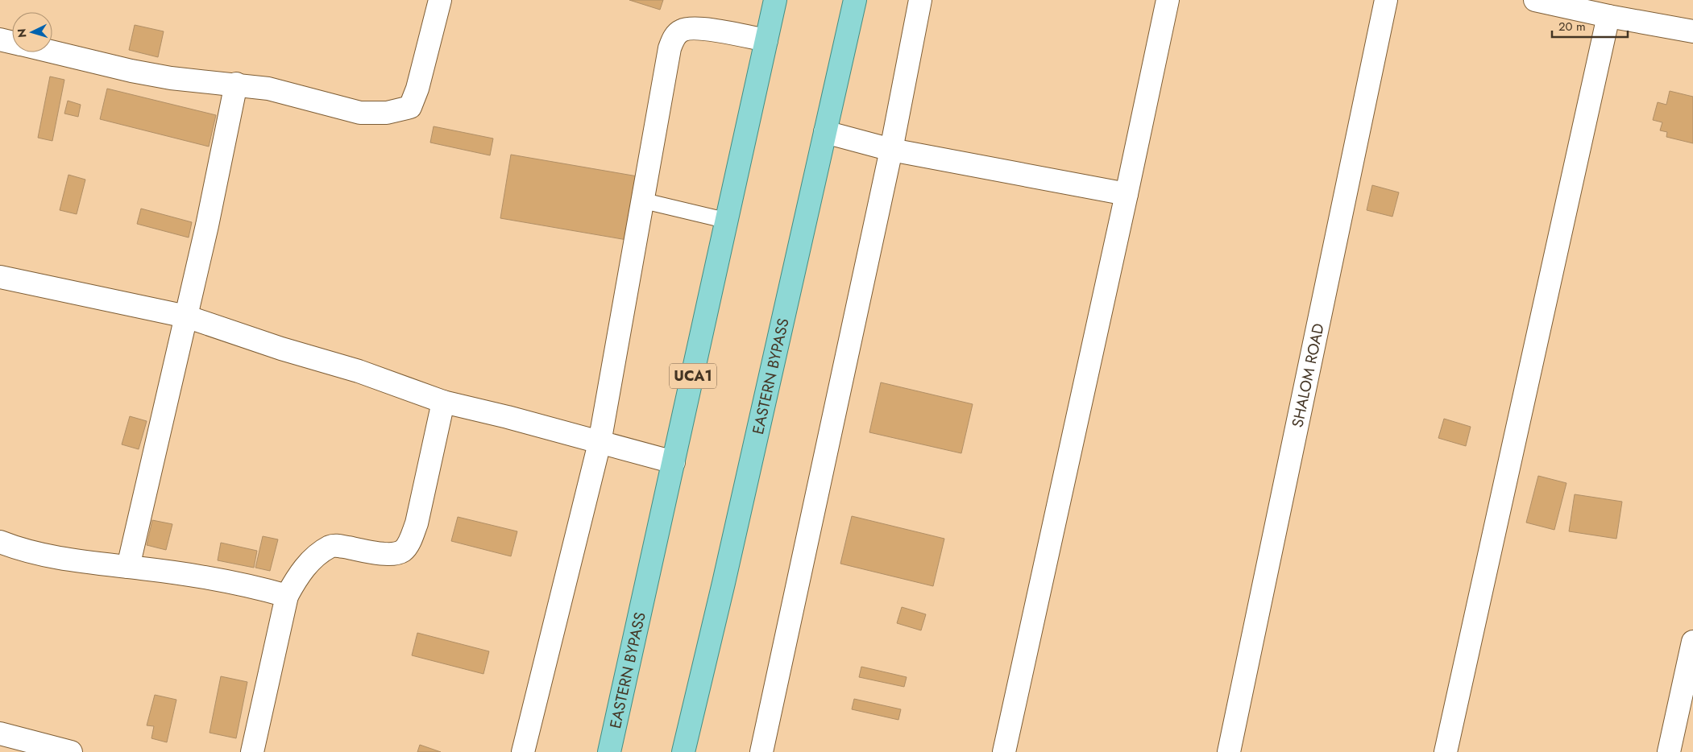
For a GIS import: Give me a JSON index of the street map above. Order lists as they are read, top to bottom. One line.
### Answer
{"streets":{"main road":["UCA1","EASTERN BYPASS"],"street":["SHALOM ROAD"]},"scale_bar":"20 m","north":"left"}
